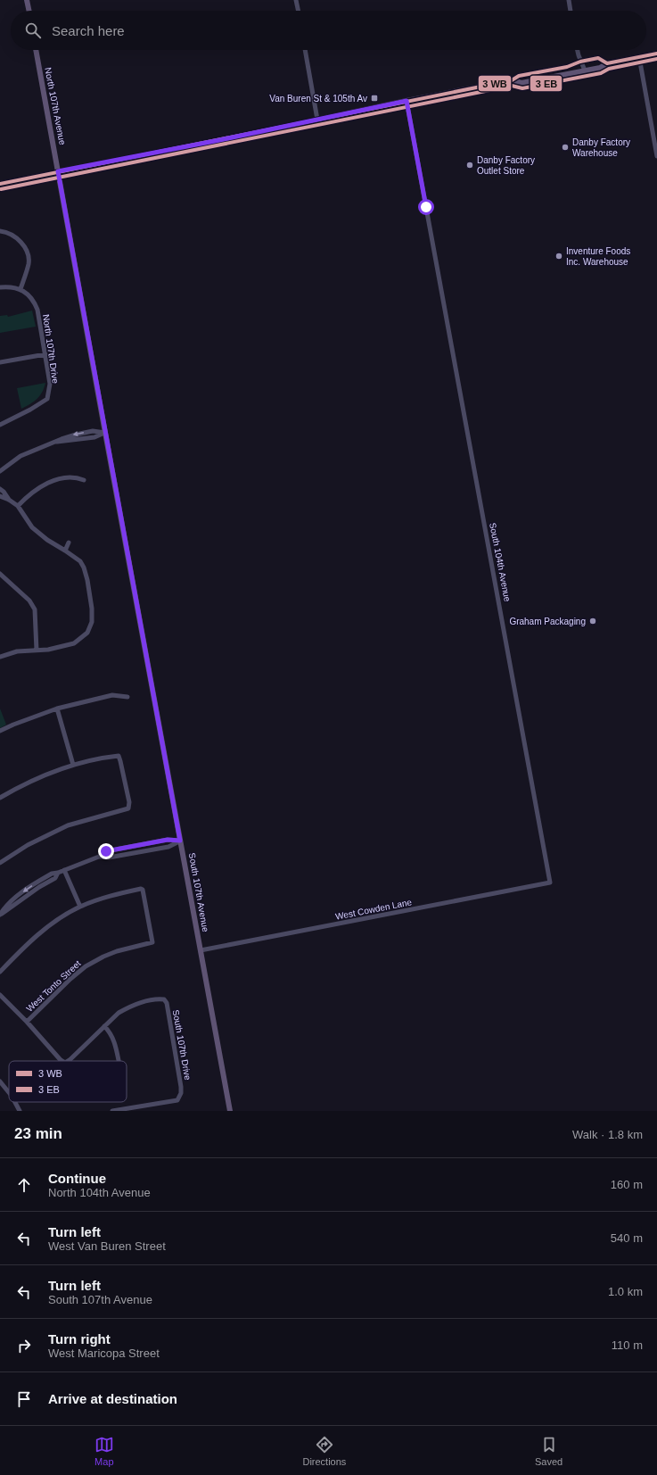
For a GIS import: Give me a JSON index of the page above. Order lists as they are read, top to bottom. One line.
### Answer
{"streets":{"main road":["North 107th Avenue","South 107th Avenue"],"street":["North 107th Drive","South 104th Avenue","West Cowden Lane","West Tonto Street","South 107th Drive"]},"crossings":[["North 107th Avenue","South 107th Avenue"],["South 104th Avenue","West Cowden Lane"],["South 107th Avenue","West Cowden Lane"]],"places":{"transit":["Van Buren St & 105th Av"],"other":["Danby Factory Warehouse","Danby Factory Outlet Store","Inventure Foods Inc. Warehouse","Graham Packaging"]},"legend":["3 WB","3 EB"],"page":{"search":"Search here","heading":["23 min","Walk · 1.8 km"],"list":[["Continue","North 104th Avenue","160 m"],["Turn left","West Van Buren Street","540 m"],["Turn left","South 107th Avenue","1.0 km"],["Turn right","West Maricopa Street","110 m"],"Arrive at destination"],"nav":["Map","Directions","Saved"]}}
